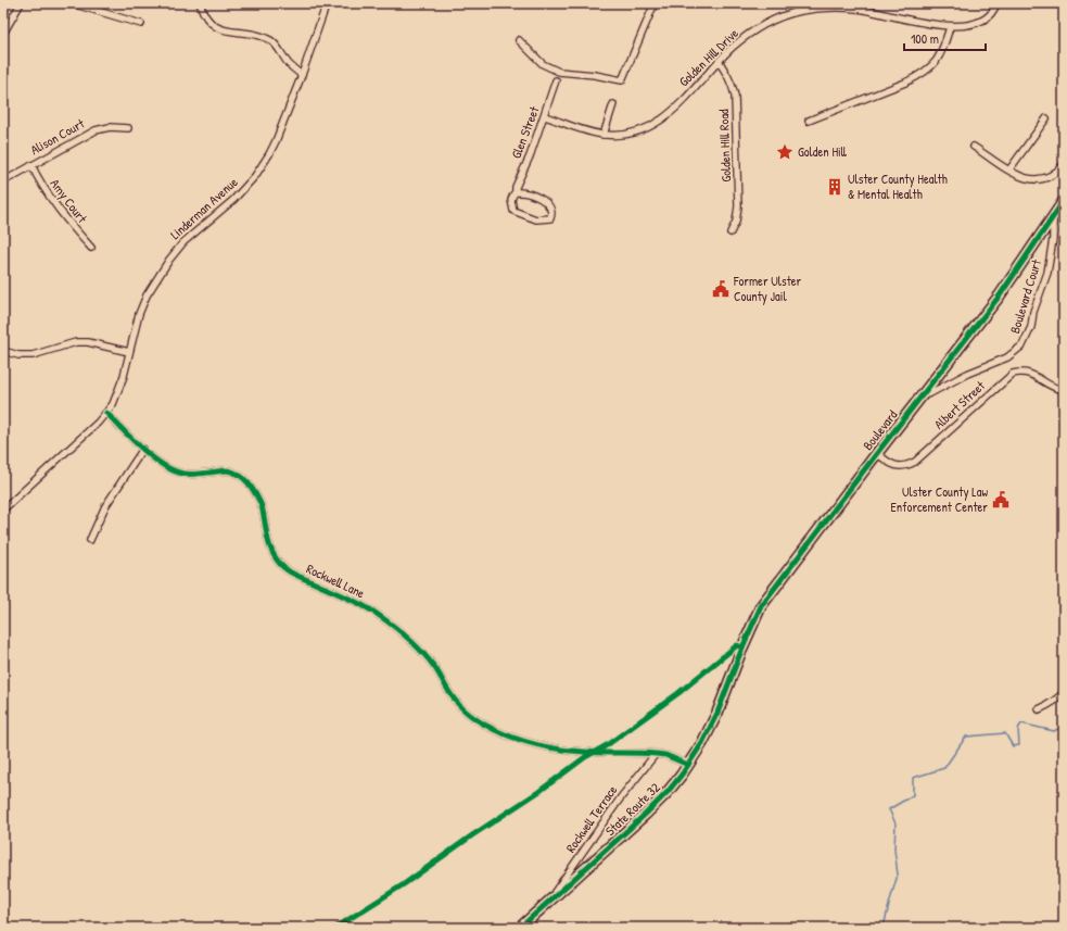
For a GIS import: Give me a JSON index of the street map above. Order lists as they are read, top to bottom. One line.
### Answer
{"streets":{"main road":["Boulevard","State Route 32"],"street":["Golden Hill Drive","Glen Street","Alison Court","Golden Hill Road","Amy Court","Linderman Avenue","Boulevard Court","Albert Street","Rockwell Lane","Rockwell Terrace"]},"crossings":[["Golden Hill Drive","Glen Street"],["Golden Hill Drive","Golden Hill Road"],["Alison Court","Amy Court"],["Linderman Avenue","Rockwell Lane"],["Boulevard Court","Boulevard"],["Albert Street","Boulevard"],["Boulevard","State Route 32"],["Rockwell Lane","State Route 32"],["Rockwell Lane","Rockwell Terrace"],["State Route 32","Rockwell Terrace"]],"places":{"place":["Golden Hill"],"building":["Ulster County Health & Mental Health"],"public building":["Former Ulster County Jail","Ulster County Law Enforcement Center"]},"scale_bar":"100 m"}
